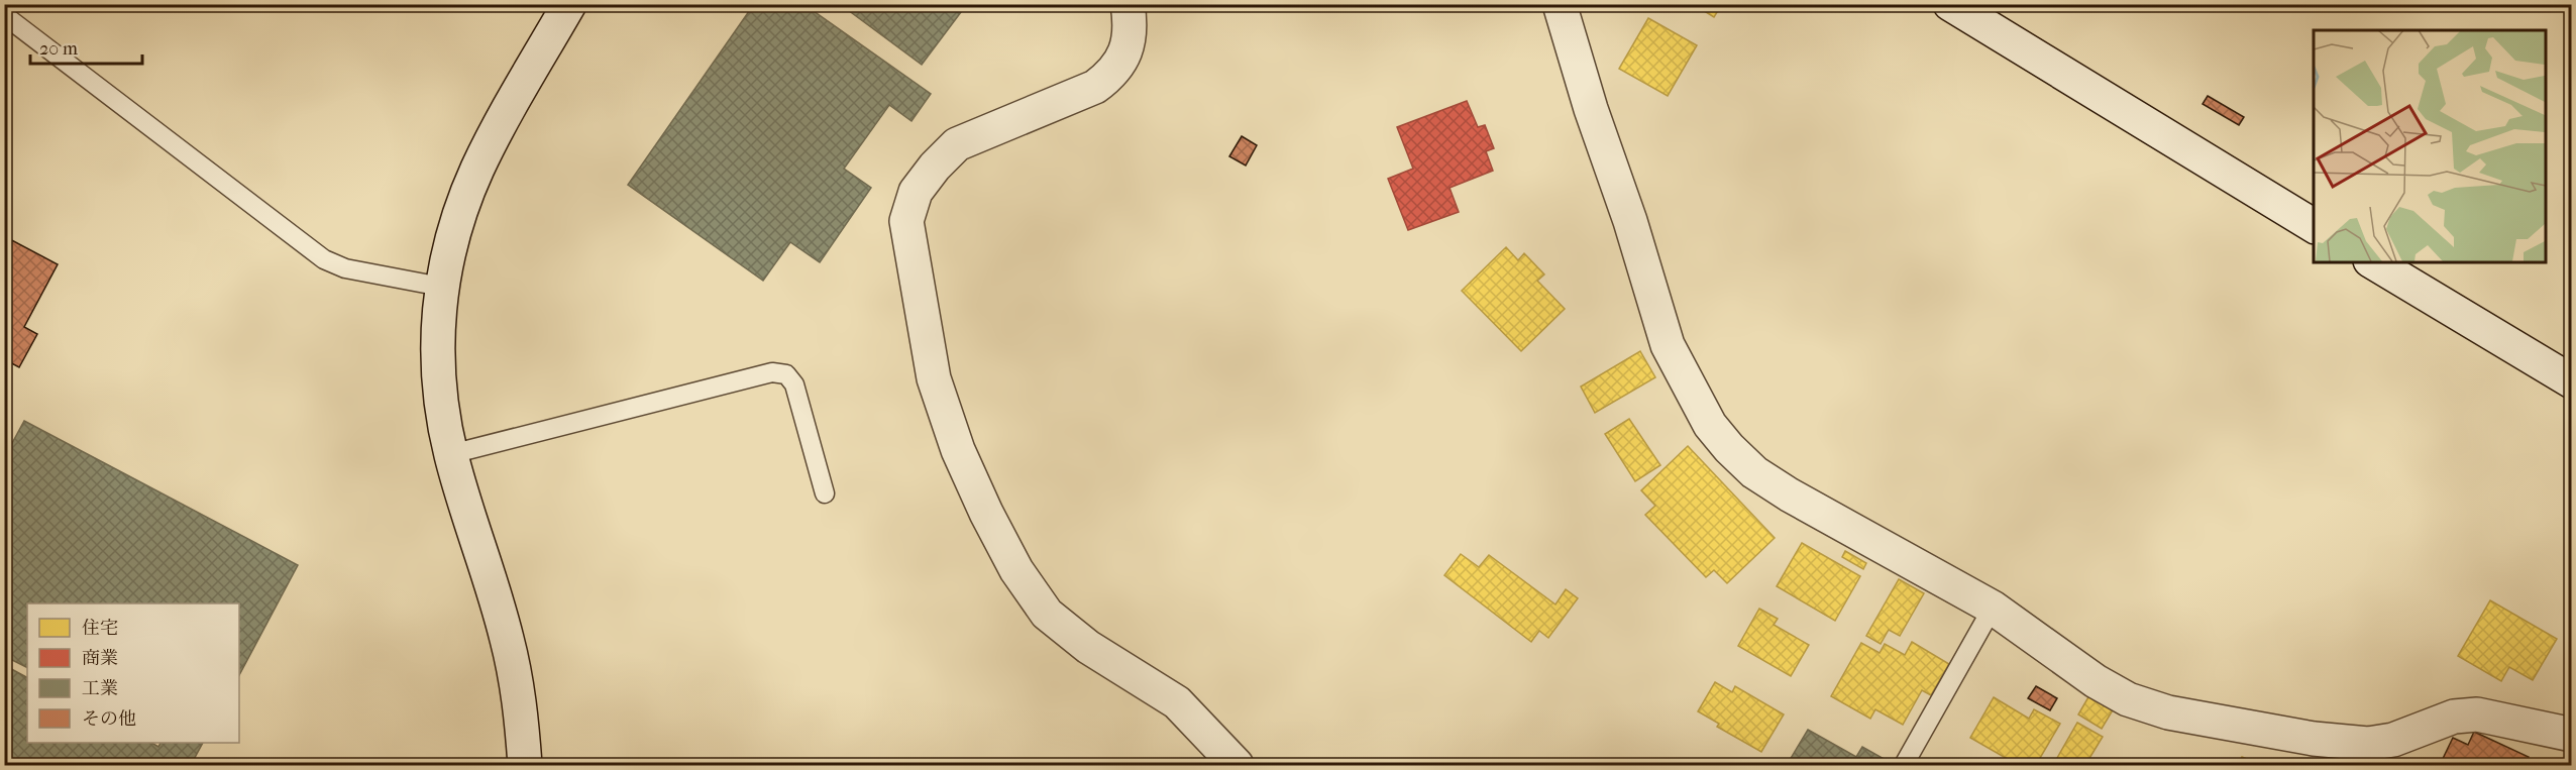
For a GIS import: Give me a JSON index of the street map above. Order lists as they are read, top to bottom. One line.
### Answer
{"legend":["住宅","商業","工業","その他"],"scale_bar":"20 m"}
